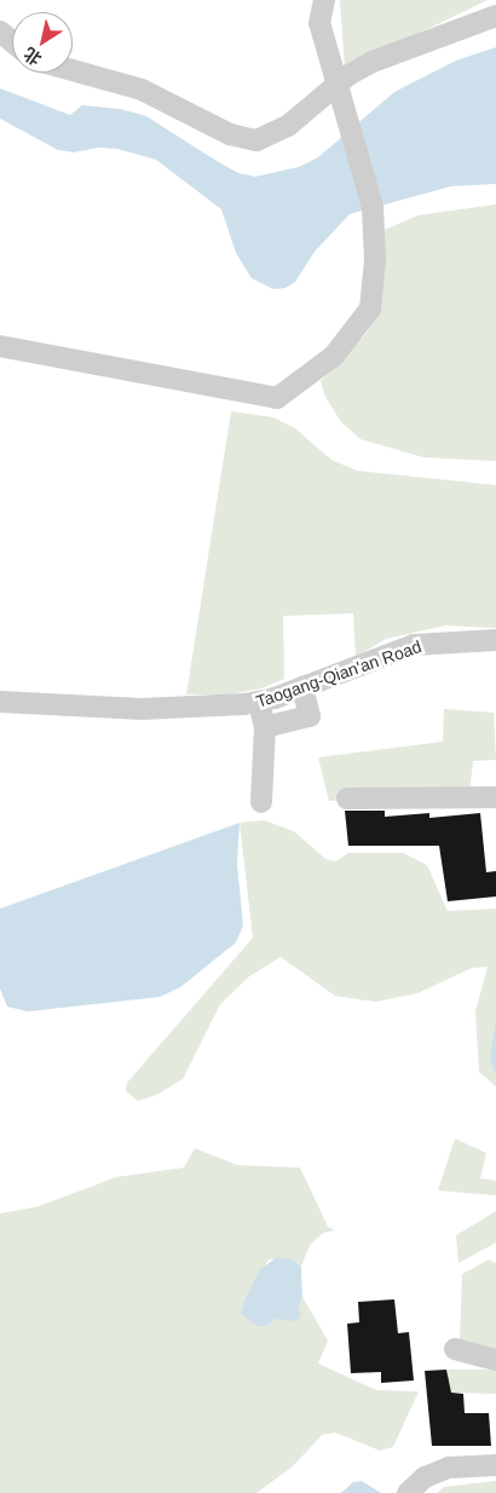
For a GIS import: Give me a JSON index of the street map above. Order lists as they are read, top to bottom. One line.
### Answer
{"streets":{"street":["Taogang-Qian'an Road"]},"north":"bottom left"}
